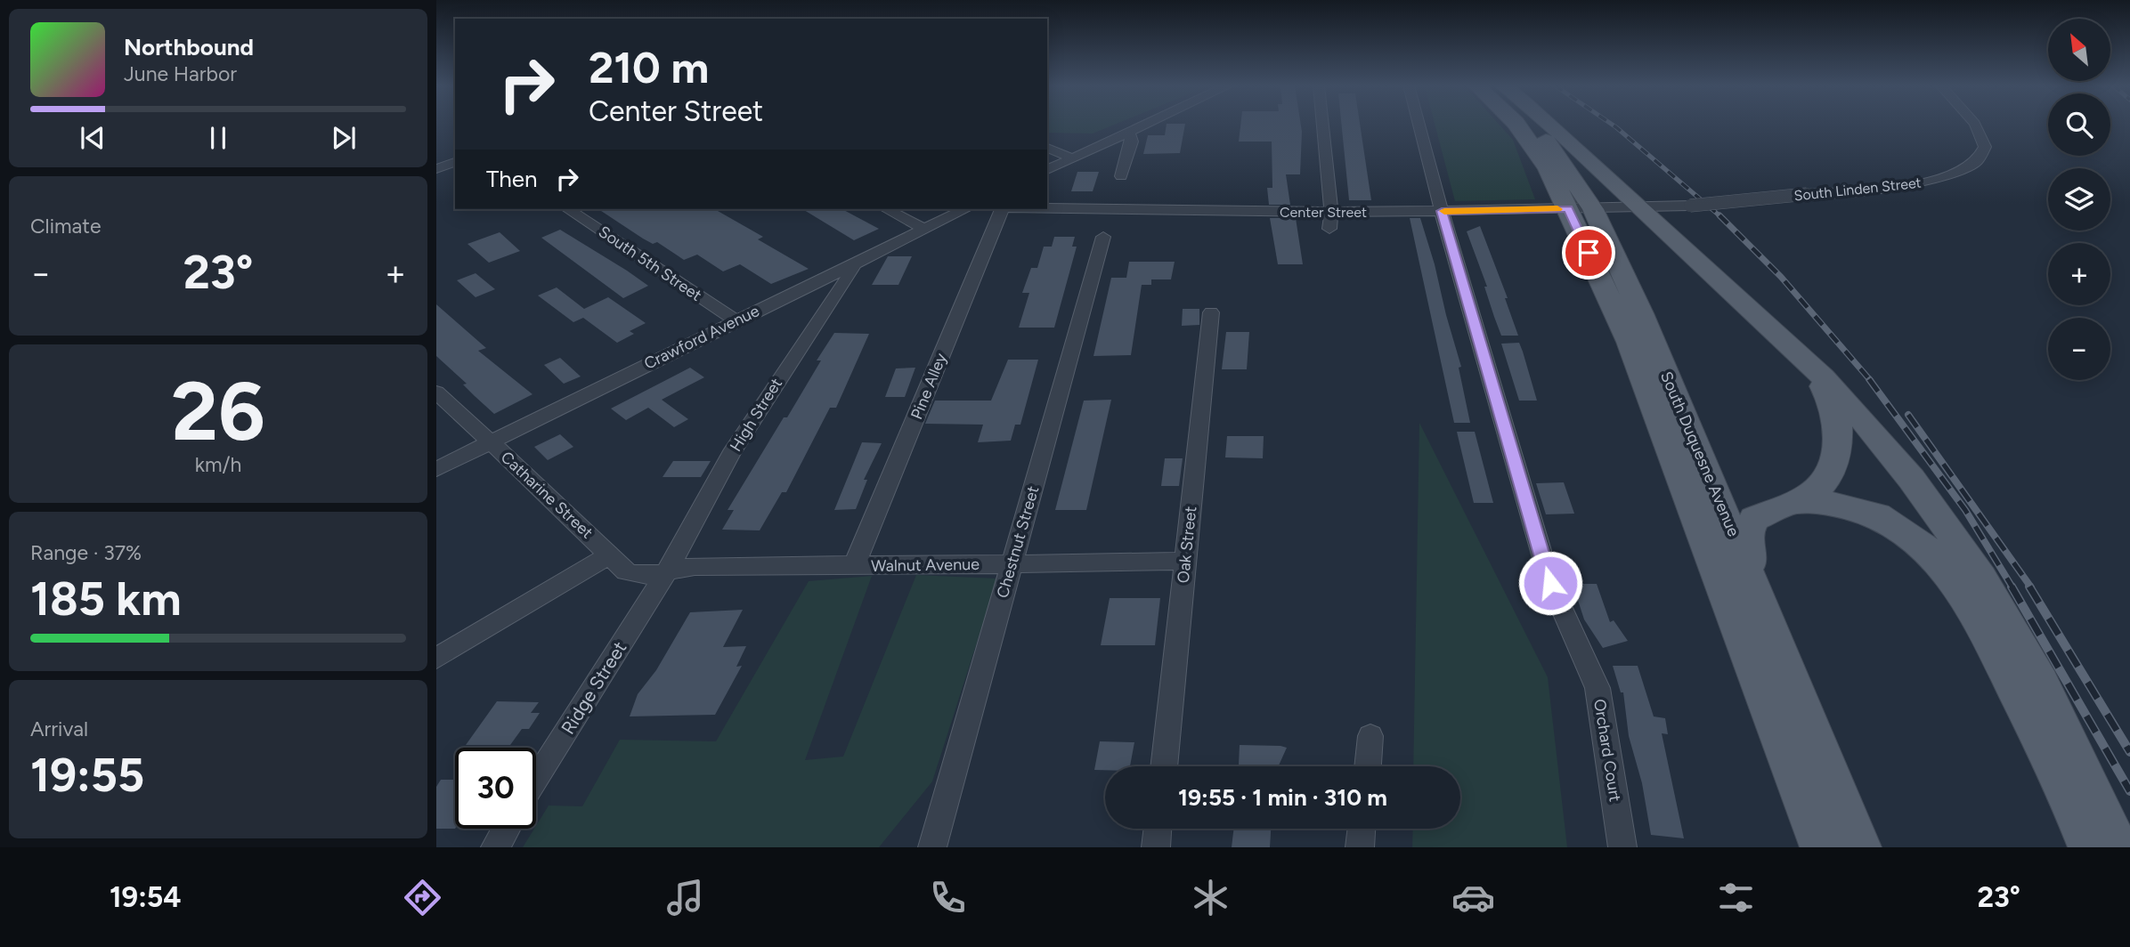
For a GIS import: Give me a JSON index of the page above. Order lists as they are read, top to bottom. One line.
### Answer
{"streets":{"main road":["South Duquesne Avenue"],"street":["South Linden Street","Center Street","South 5th Street","Crawford Avenue","Pine Alley","High Street","Catharine Street","Chestnut Street","Oak Street","Walnut Avenue","Ridge Street","Orchard Court"]},"crossings":[["South Linden Street","Center Street"],["Center Street","South Duquesne Avenue"],["Center Street","Orchard Court"],["South 5th Street","Crawford Avenue"],["Crawford Avenue","High Street"],["Crawford Avenue","Catharine Street"],["Pine Alley","Walnut Avenue"],["High Street","Catharine Street"],["High Street","Walnut Avenue"],["High Street","Ridge Street"],["Catharine Street","Walnut Avenue"],["Catharine Street","Ridge Street"],["Chestnut Street","Walnut Avenue"],["Oak Street","Walnut Avenue"],["Walnut Avenue","Ridge Street"]],"north":"top left","page":{"map_buttons":["+","−"],"turn":["210 m","Center Street"],"song":["Northbound","June Harbor"],"then":"Then","tile":["Climate",["26","km/h"],["Range · 37%","185 km"],["Arrival","19:55"]],"heat":["−","23°","+"],"limit":"30","trip":"19:55 · 1 min · 310 m","tabs":["19:54","23°"]}}
